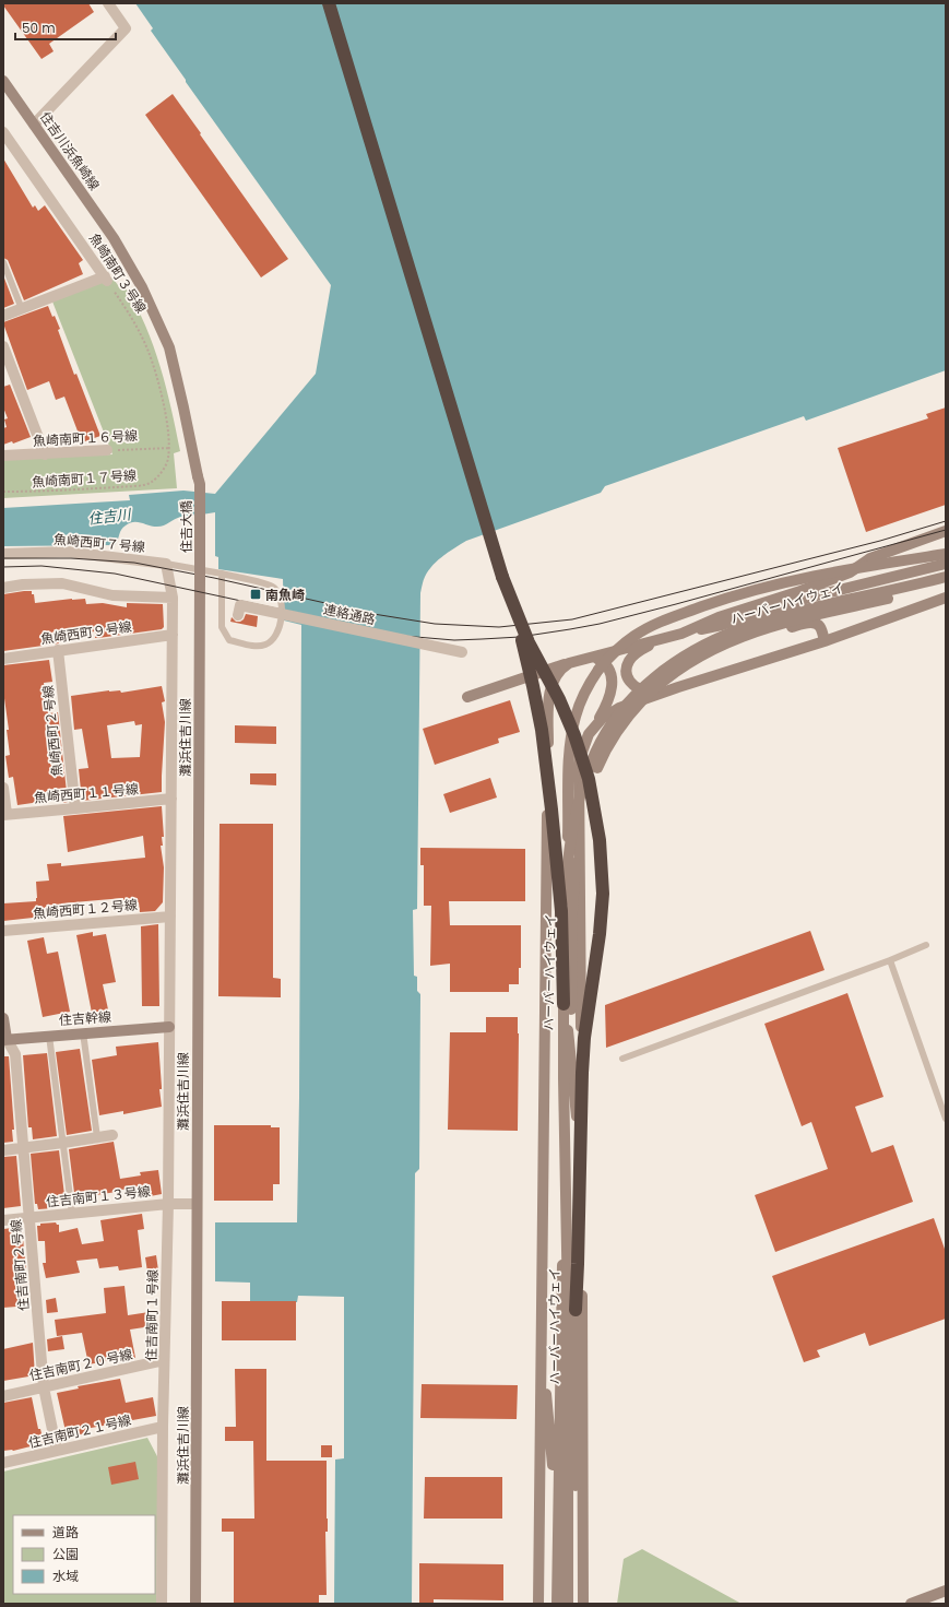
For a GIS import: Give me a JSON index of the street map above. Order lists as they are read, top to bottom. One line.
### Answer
{"streets":{"street":["住吉川浜魚崎線","魚崎南町３号線","魚崎南町１６号線","住𠮷大橋","魚崎西町７号線","ハーバーハイウェイ","連絡通路","魚崎西町９号線","魚崎西町２号線","灘浜住吉川線","魚崎西町１１号線","魚崎西町１２号線","住吉幹線","住吉南町１３号線","住吉南町２号線","住吉南町１号線","住吉南町２０号線","住吉南町２１号線"],"path":["魚崎南町１７号線"]},"crossings":[["住吉川浜魚崎線","住𠮷大橋"],["魚崎南町３号線","魚崎南町１６号線"],["魚崎南町３号線","魚崎南町１７号線"],["魚崎南町１６号線","魚崎南町１７号線"],["住𠮷大橋","灘浜住吉川線"],["魚崎西町７号線","住吉南町１号線"],["魚崎西町９号線","魚崎西町２号線"],["魚崎西町９号線","住吉南町１号線"],["魚崎西町２号線","魚崎西町１１号線"],["灘浜住吉川線","住吉南町１３号線"],["魚崎西町１１号線","住吉南町１号線"],["魚崎西町１２号線","住吉南町１号線"],["住吉幹線","住吉南町２号線"],["住吉幹線","住吉南町１号線"],["住吉南町１３号線","住吉南町２号線"],["住吉南町１３号線","住吉南町１号線"],["住吉南町２号線","住吉南町２０号線"],["住吉南町２号線","住吉南町２１号線"],["住吉南町１号線","住吉南町２０号線"],["住吉南町１号線","住吉南町２１号線"]],"water":["住吉川"],"places":{"transit":["南魚崎"]},"legend":["道路","公園","水域"],"scale_bar":"50 m"}
